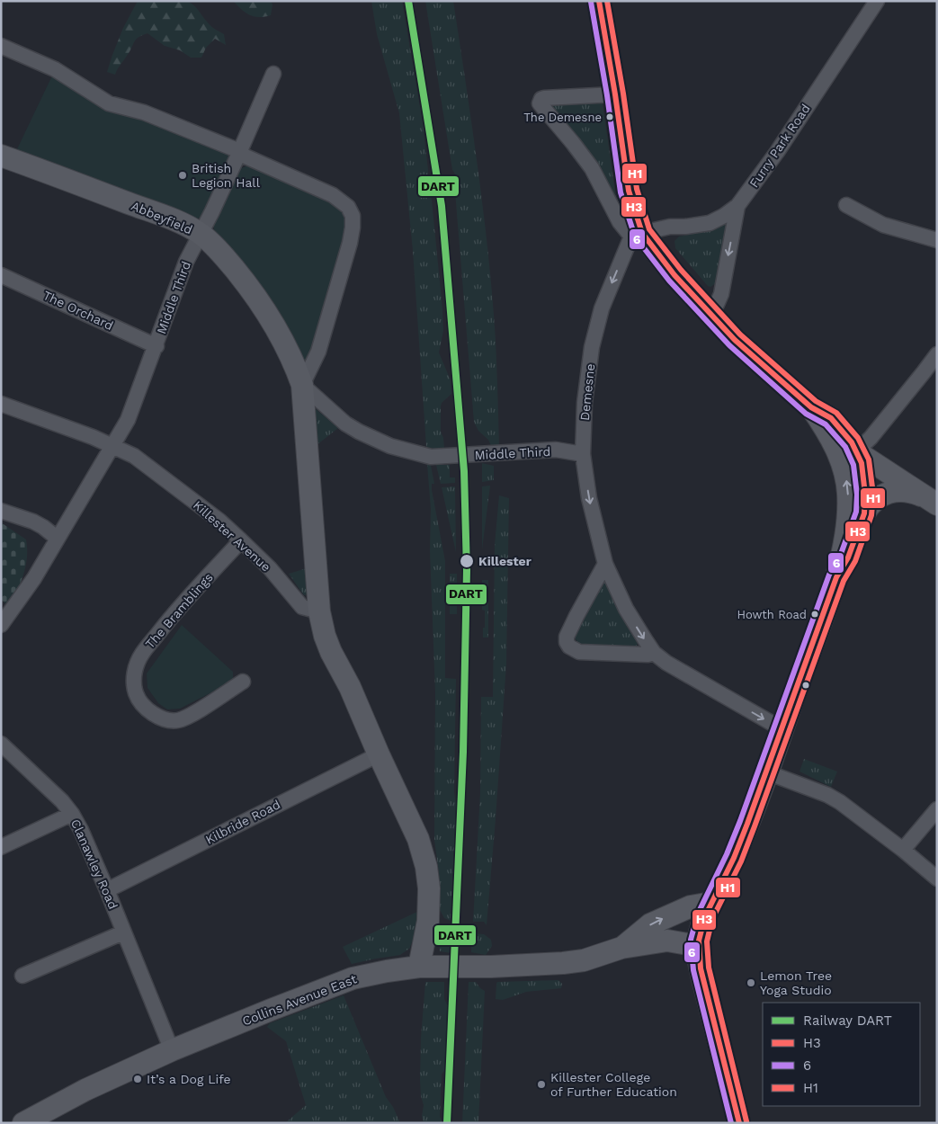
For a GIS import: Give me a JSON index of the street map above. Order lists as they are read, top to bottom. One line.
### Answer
{"streets":{"main road":["Abbeyfield","Collins Avenue East"],"street":["Furry Park Road","Middle Third","The Orchard","Demesne","Killester Avenue","The Bramblings","Kilbride Road","Clanawley Road"]},"crossings":[["Furry Park Road","Demesne"],["Abbeyfield","Middle Third"],["Middle Third","The Orchard"],["Middle Third","Demesne"],["Middle Third","Killester Avenue"],["Killester Avenue","The Bramblings"],["Kilbride Road","Clanawley Road"],["Clanawley Road","Collins Avenue East"]],"one_way":["Demesne"],"places":["The Demesne","British Legion Hall","Killester","Howth Road","Lemon Tree Yoga Studio","It’s a Dog Life","Killester College of Further Education"],"lines":["rail line DART","transit line H3","transit line H1","transit line 6"],"legend":["Railway DART","H3","6","H1"]}
